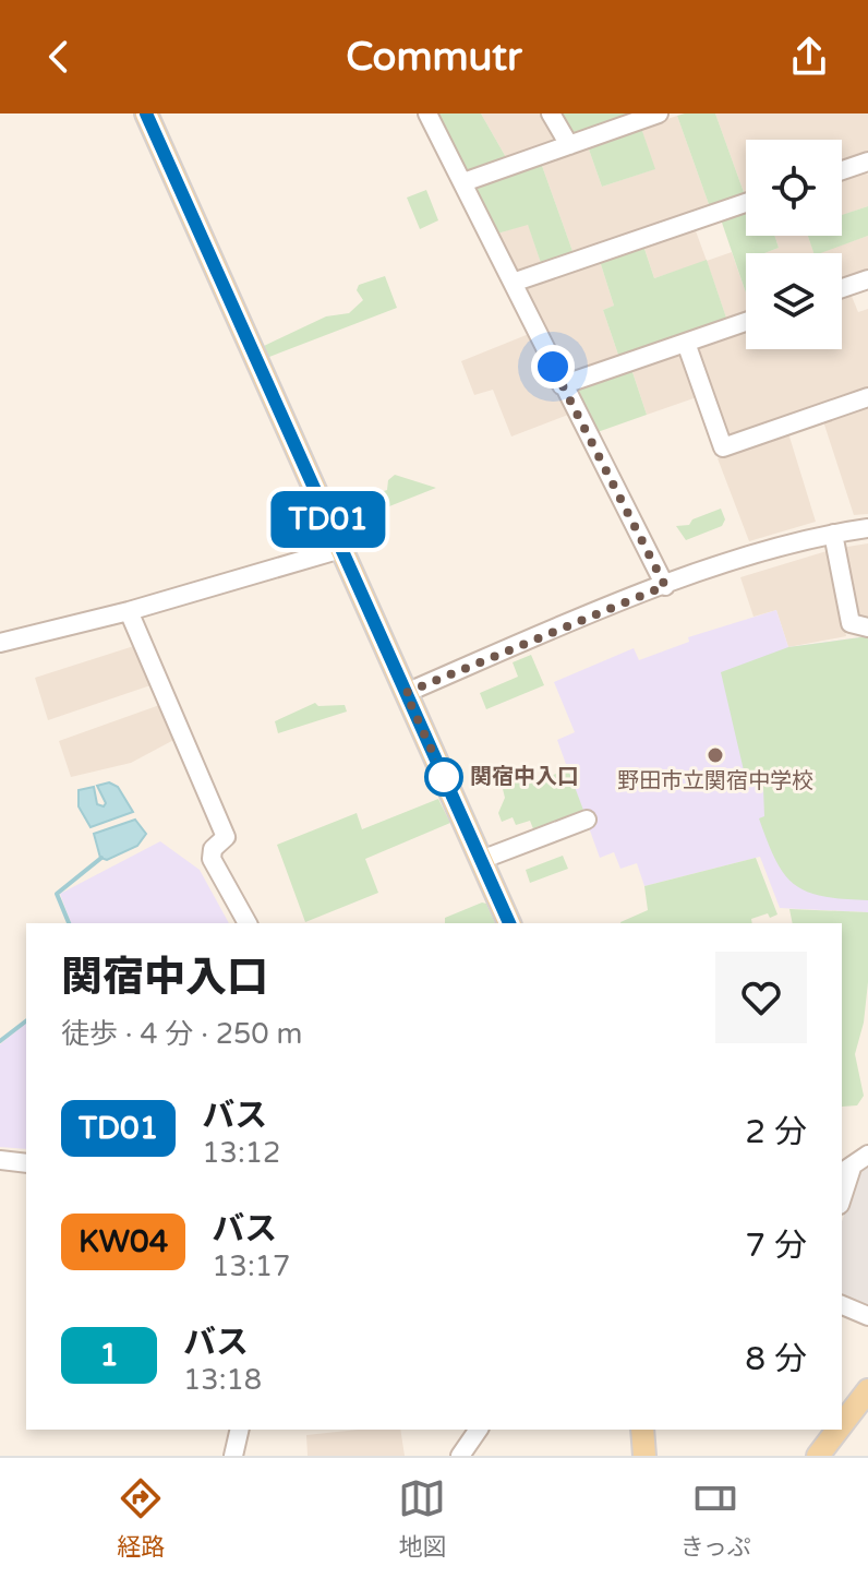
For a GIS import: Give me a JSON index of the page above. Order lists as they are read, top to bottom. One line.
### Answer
{"places":["野田市立関宿中学校","関宿中入口"],"lines":["bus line TD01"],"page":{"header":"Commutr","on_map":"TD01","heading":["関宿中入口","徒歩 · 4 分 · 250 m"],"list":[{"mark":"TD01","name":"バス","note":"13:12","value":"2 分"},{"mark":"KW04","name":"バス","note":"13:17","value":"7 分"},{"mark":"1","name":"バス","note":"13:18","value":"8 分"}],"tabs":["経路","地図","きっぷ"]}}
